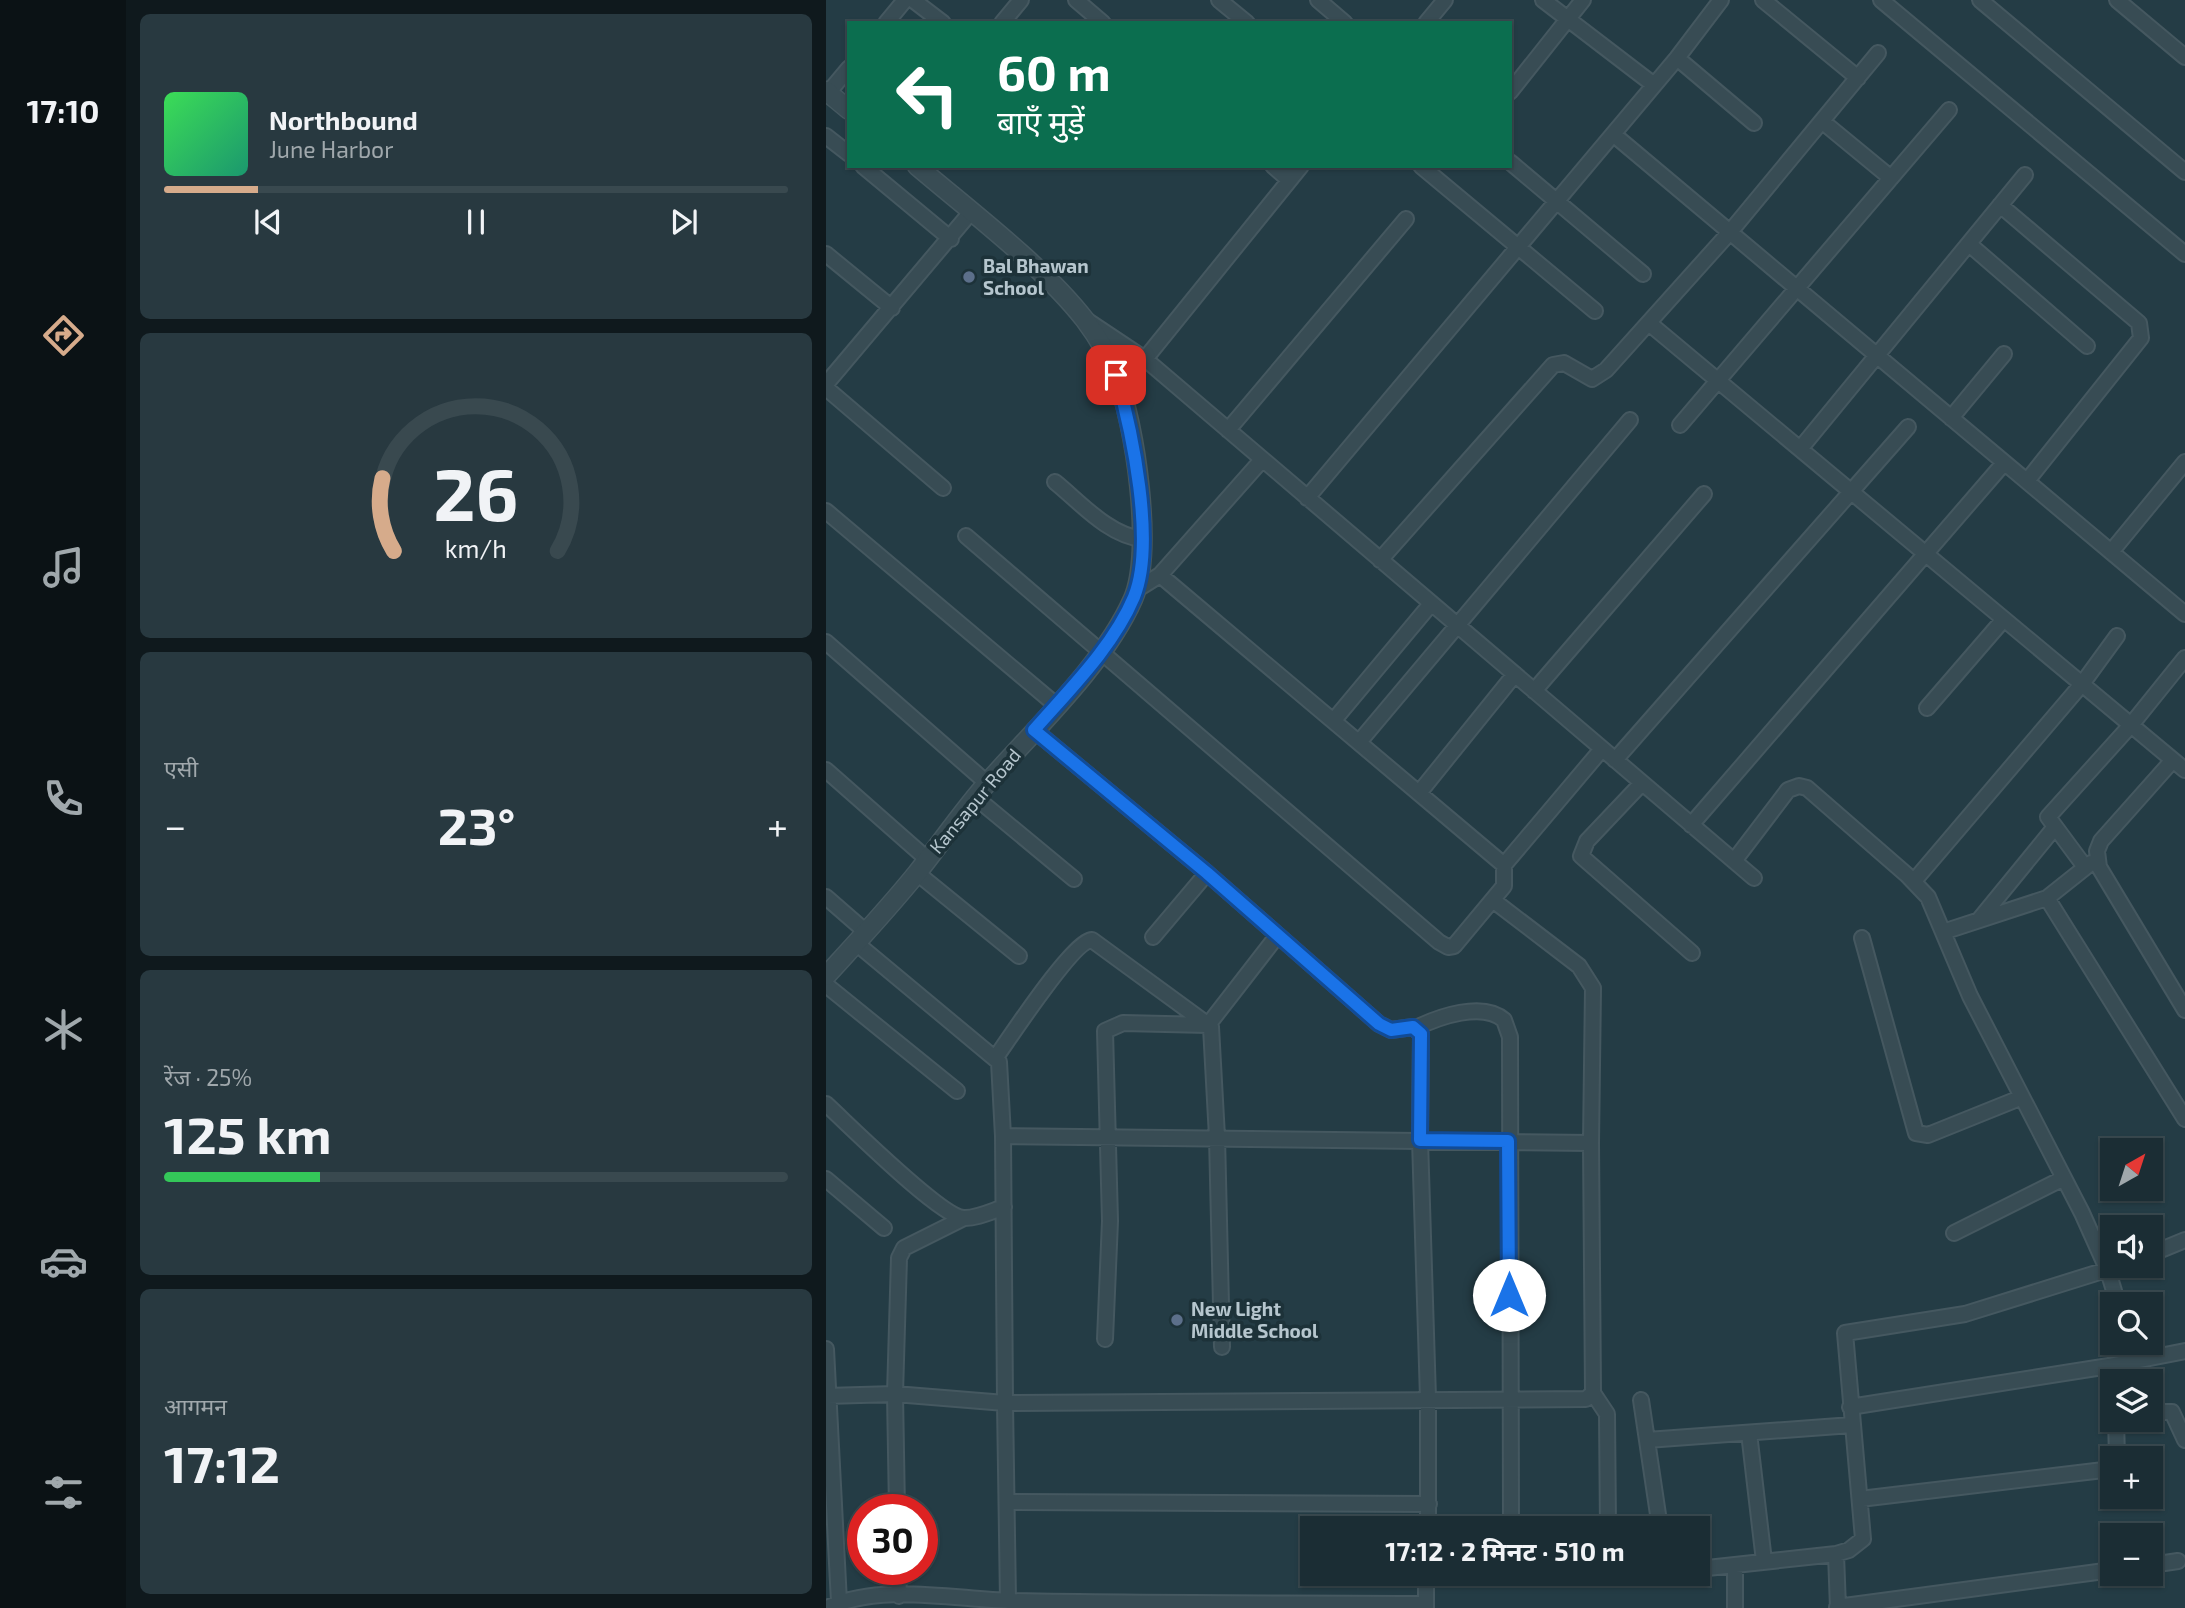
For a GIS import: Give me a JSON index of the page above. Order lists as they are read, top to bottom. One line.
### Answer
{"streets":{"street":["Kansapur Road"]},"places":["Bal Bhawan School","New Light Middle School"],"north":"top right","page":{"tabs":"17:10","turn":["60 m","बाएँ मुड़ें"],"song":["Northbound","June Harbor"],"tile":["एसी",["रेंज · 25%","125 km"],["आगमन","17:12"]],"heat":["−","23°","+"],"map_buttons":["+","−"],"limit":"30","trip":"17:12 · 2 मिनट · 510 m","gauge":["26","km/h"]}}
